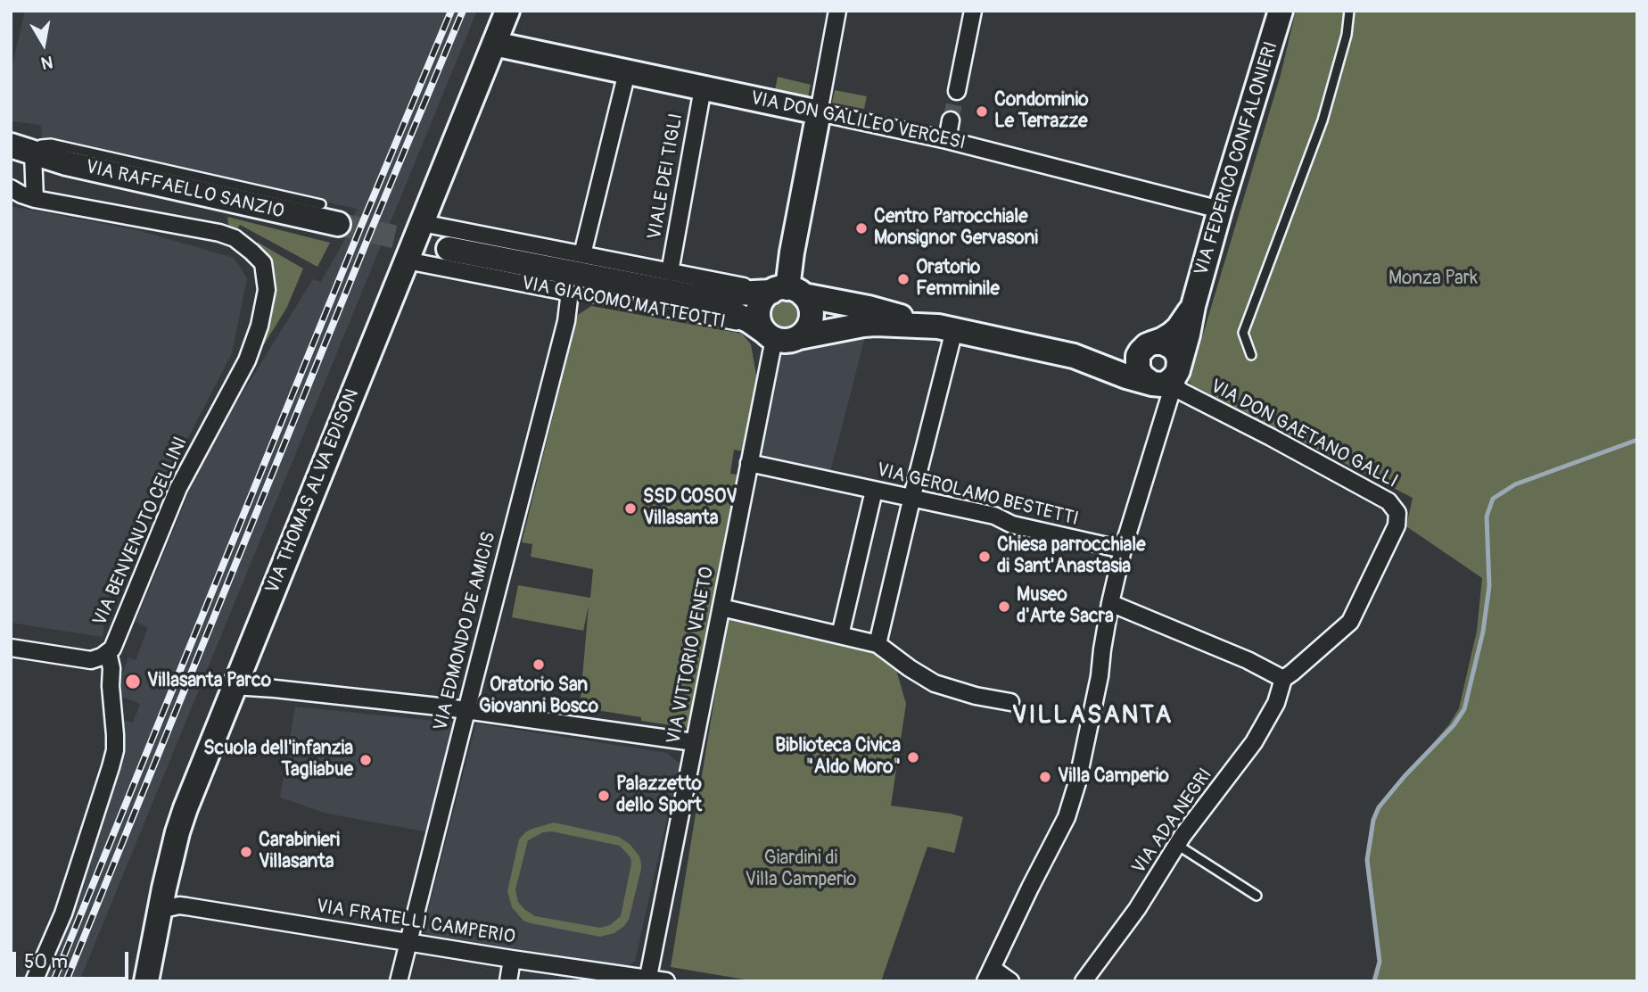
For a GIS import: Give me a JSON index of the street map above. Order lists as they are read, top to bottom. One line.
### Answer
{"streets":{"street":["VIA DON GALILEO VERCESI","VIA FEDERICO CONFALONIERI","VIALE DEI TIGLI","VIA RAFFAELLO SANZIO","VIA GIACOMO MATTEOTTI","VIA DON GAETANO GALLI","VIA THOMAS ALVA EDISON","VIA GEROLAMO BESTETTI","VIA BENVENUTO CELLINI","VIA EDMONDO DE AMICIS","VIA VITTORIO VENETO","VIA ADA NEGRI","VIA FRATELLI CAMPERIO"]},"crossings":[["VIA DON GALILEO VERCESI","VIA FEDERICO CONFALONIERI"],["VIA DON GALILEO VERCESI","VIALE DEI TIGLI"],["VIA DON GALILEO VERCESI","VIA THOMAS ALVA EDISON"],["VIA FEDERICO CONFALONIERI","VIA GIACOMO MATTEOTTI"],["VIA FEDERICO CONFALONIERI","VIA DON GAETANO GALLI"],["VIA FEDERICO CONFALONIERI","VIA GEROLAMO BESTETTI"],["VIALE DEI TIGLI","VIA GIACOMO MATTEOTTI"],["VIA GIACOMO MATTEOTTI","VIA DON GAETANO GALLI"],["VIA GIACOMO MATTEOTTI","VIA THOMAS ALVA EDISON"],["VIA GIACOMO MATTEOTTI","VIA EDMONDO DE AMICIS"],["VIA GIACOMO MATTEOTTI","VIA VITTORIO VENETO"],["VIA DON GAETANO GALLI","VIA ADA NEGRI"],["VIA THOMAS ALVA EDISON","VIA FRATELLI CAMPERIO"],["VIA GEROLAMO BESTETTI","VIA VITTORIO VENETO"],["VIA EDMONDO DE AMICIS","VIA FRATELLI CAMPERIO"],["VIA VITTORIO VENETO","VIA FRATELLI CAMPERIO"]],"districts":["VILLASANTA"],"parks":["Monza Park","Giardini di Villa Camperio"],"places":["Condominio Le Terrazze","Centro Parrocchiale Monsignor Gervasoni","Oratorio Femminile","SSD COSOV Villasanta","Chiesa parrocchiale di Sant'Anastasia","Museo d'Arte Sacra","Oratorio San Giovanni Bosco","Villasanta Parco","Biblioteca Civica \"Aldo Moro\"","Scuola dell'infanzia Tagliabue","Villa Camperio","Palazzetto dello Sport","Carabinieri Villasanta"],"scale_bar":"50 m","north":"bottom"}
